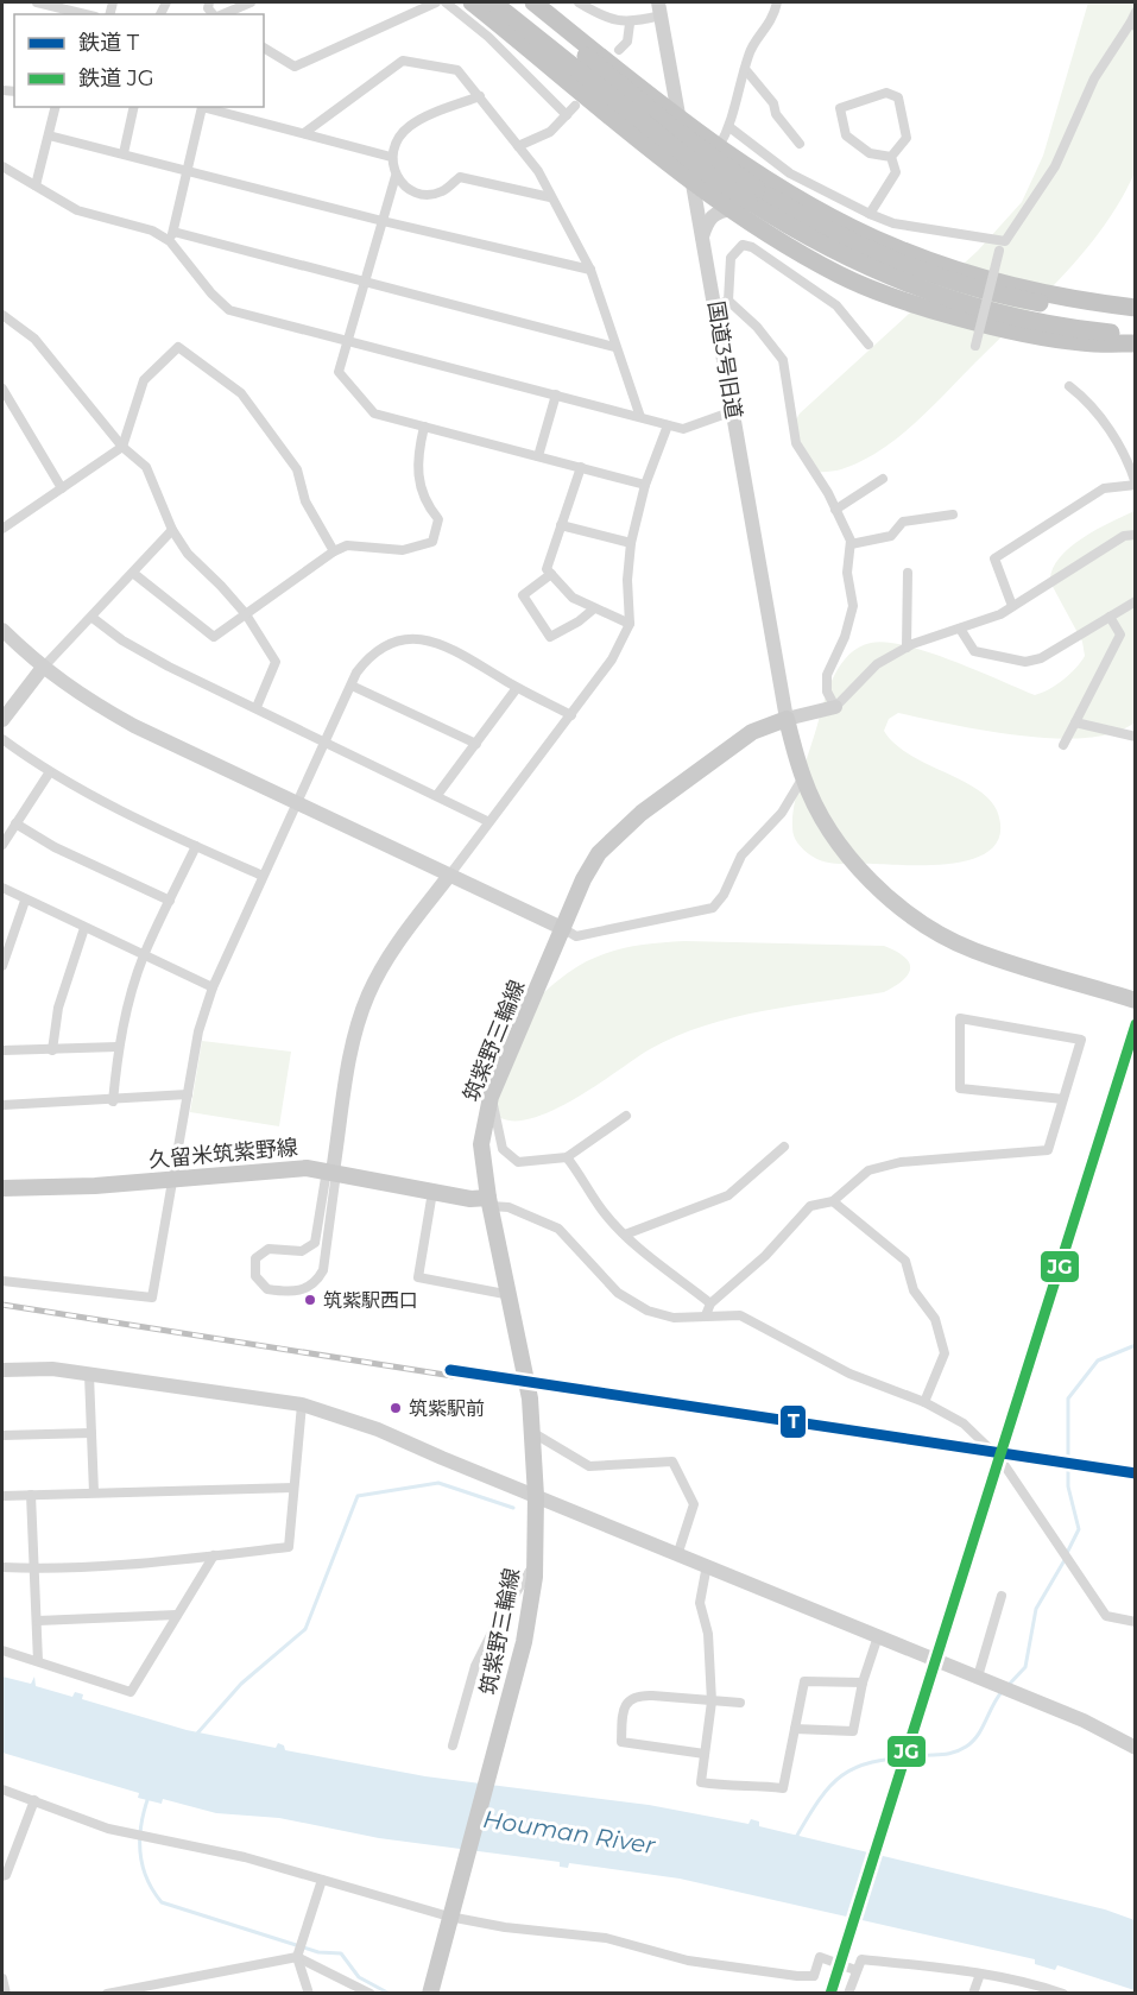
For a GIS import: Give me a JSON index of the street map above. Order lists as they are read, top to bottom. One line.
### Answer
{"streets":{"main road":["筑紫野三輪線","久留米筑紫野線"],"street":["国道3号旧道"]},"crossings":[["国道3号旧道","筑紫野三輪線"],["筑紫野三輪線","久留米筑紫野線"]],"water":["Houman River"],"places":["筑紫駅西口","筑紫駅前"],"lines":["rail line JG","rail line T"],"legend":["鉄道 T","鉄道 JG"]}
